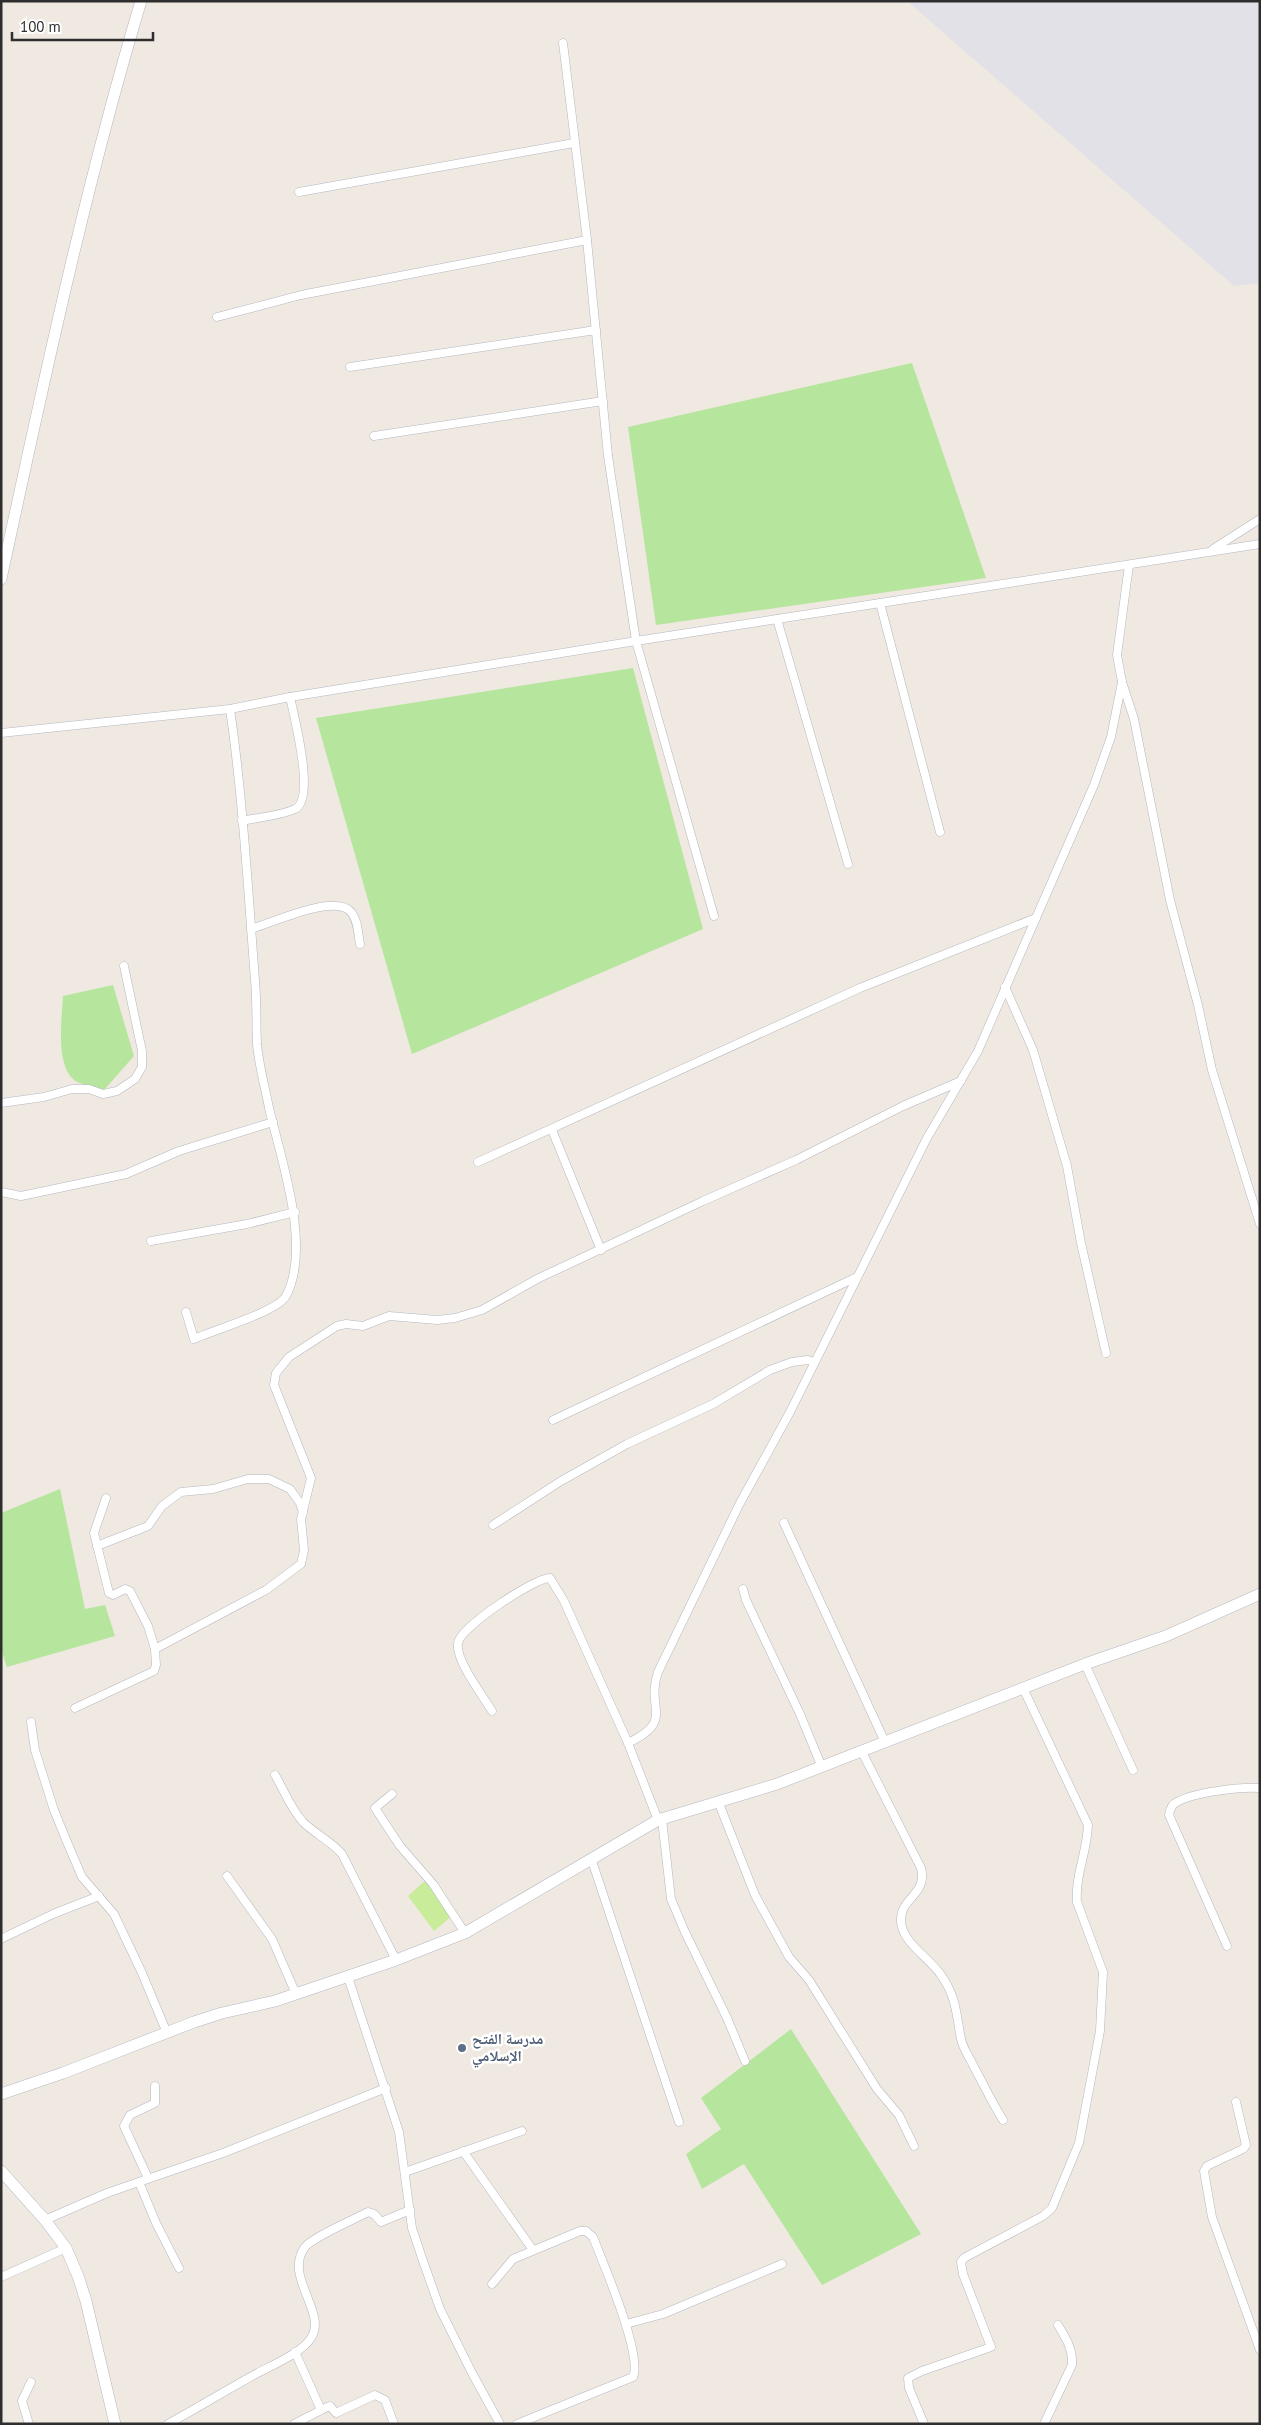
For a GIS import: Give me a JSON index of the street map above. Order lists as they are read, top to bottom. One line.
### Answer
{"places":["مدرسة الفتح الإسلامي"],"scale_bar":"100 m"}
